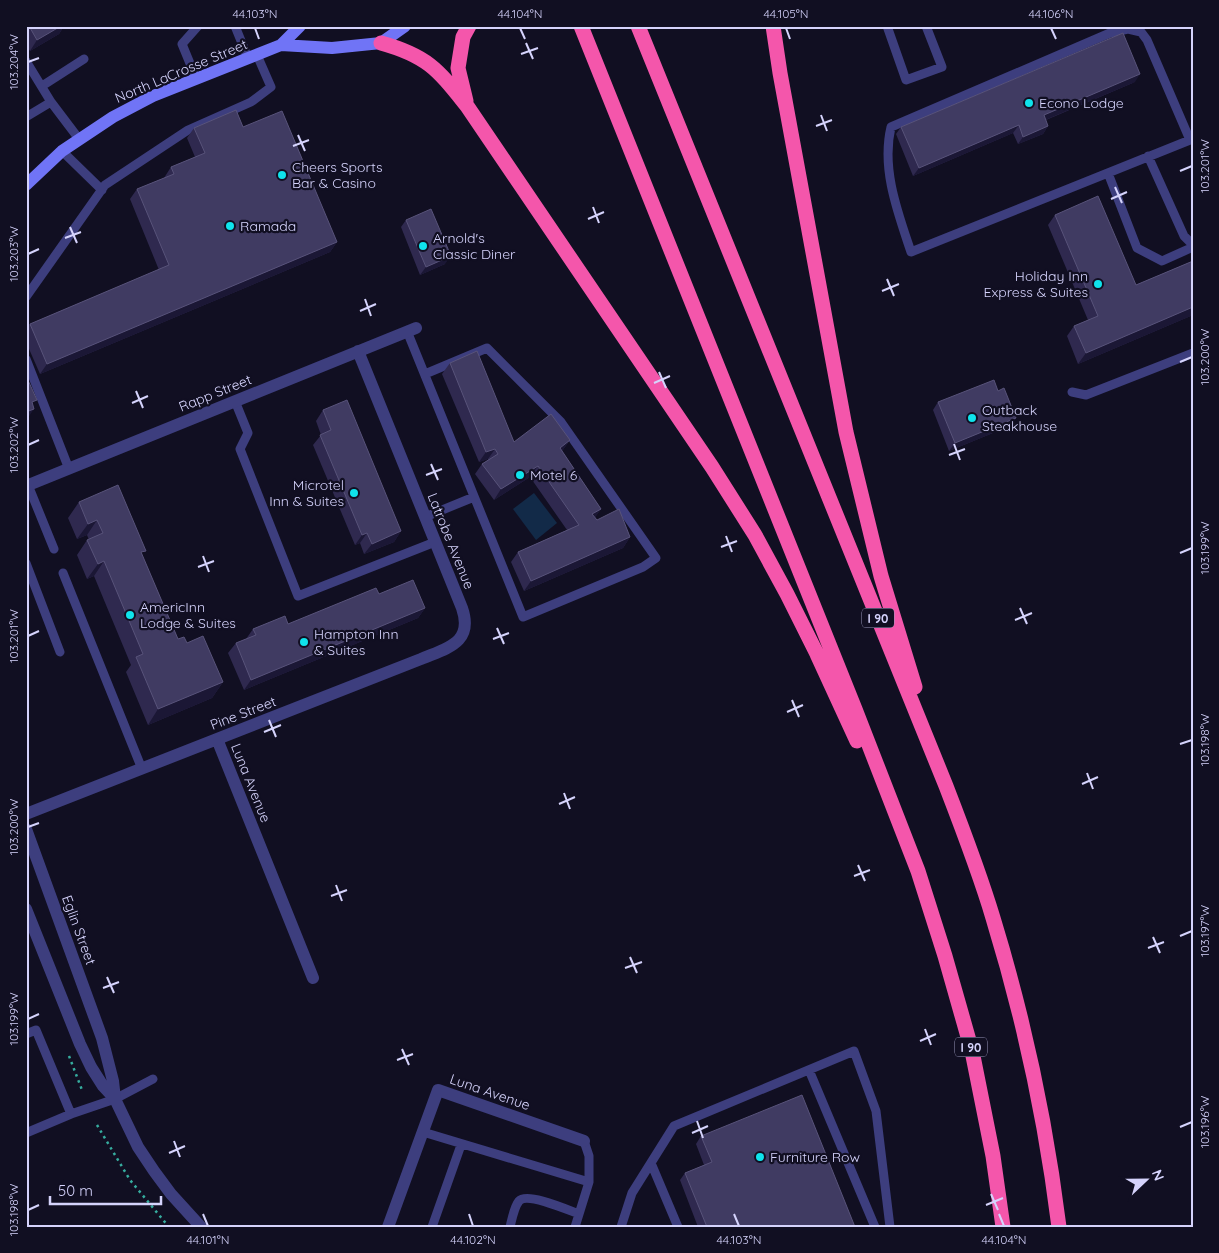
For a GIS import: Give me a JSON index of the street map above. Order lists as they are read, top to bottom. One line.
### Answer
{"streets":{"highway":["I 90"],"main road":["North LaCrosse Street"],"street":["Rapp Street","Latrobe Avenue","Pine Street","Luna Avenue","Eglin Street"]},"crossings":[["Rapp Street","Latrobe Avenue"],["Latrobe Avenue","Pine Street"],["Pine Street","Luna Avenue"]],"places":["Econo Lodge","Cheers Sports Bar & Casino","Ramada","Arnold's Classic Diner","Holiday Inn Express & Suites","Outback Steakhouse","Motel 6","Microtel Inn & Suites","AmericInn Lodge & Suites","Hampton Inn & Suites","Furniture Row"],"scale_bar":"50 m","north":"right","coordinates":["44.103°N","44.104°N","44.105°N","44.106°N","103.204°W","103.201°W","103.203°W","103.200°W","103.202°W","103.199°W","103.198°W","103.197°W","103.196°W","44.101°N","44.102°N"]}
